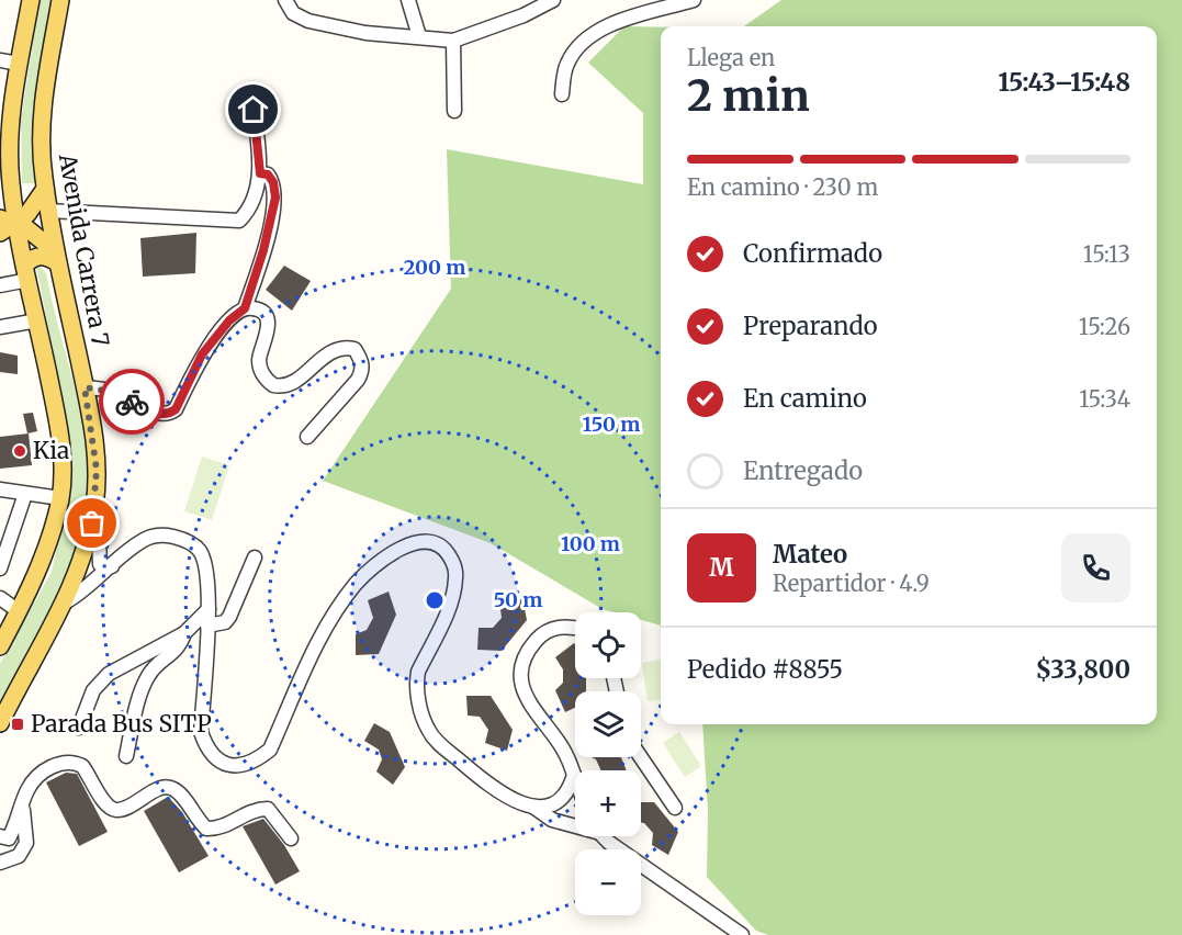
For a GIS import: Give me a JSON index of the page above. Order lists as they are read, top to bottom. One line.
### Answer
{"streets":{"main road":["Avenida Carrera 7"]},"places":{"other":["Kia"],"transit":["Parada Bus SITP"]},"page":{"heading":["2 min","Llega en","15:43–15:48"],"panel":["Mateo","Repartidor · 4.9","Pedido #8855","$33,800"],"bar":"En camino · 230 m","list":[["Confirmado","15:13"],["Preparando","15:26"],["En camino","15:34"],"Entregado"],"round":"M","map_buttons":["+","−"]},"rings":["200 m","150 m","100 m","50 m"]}
